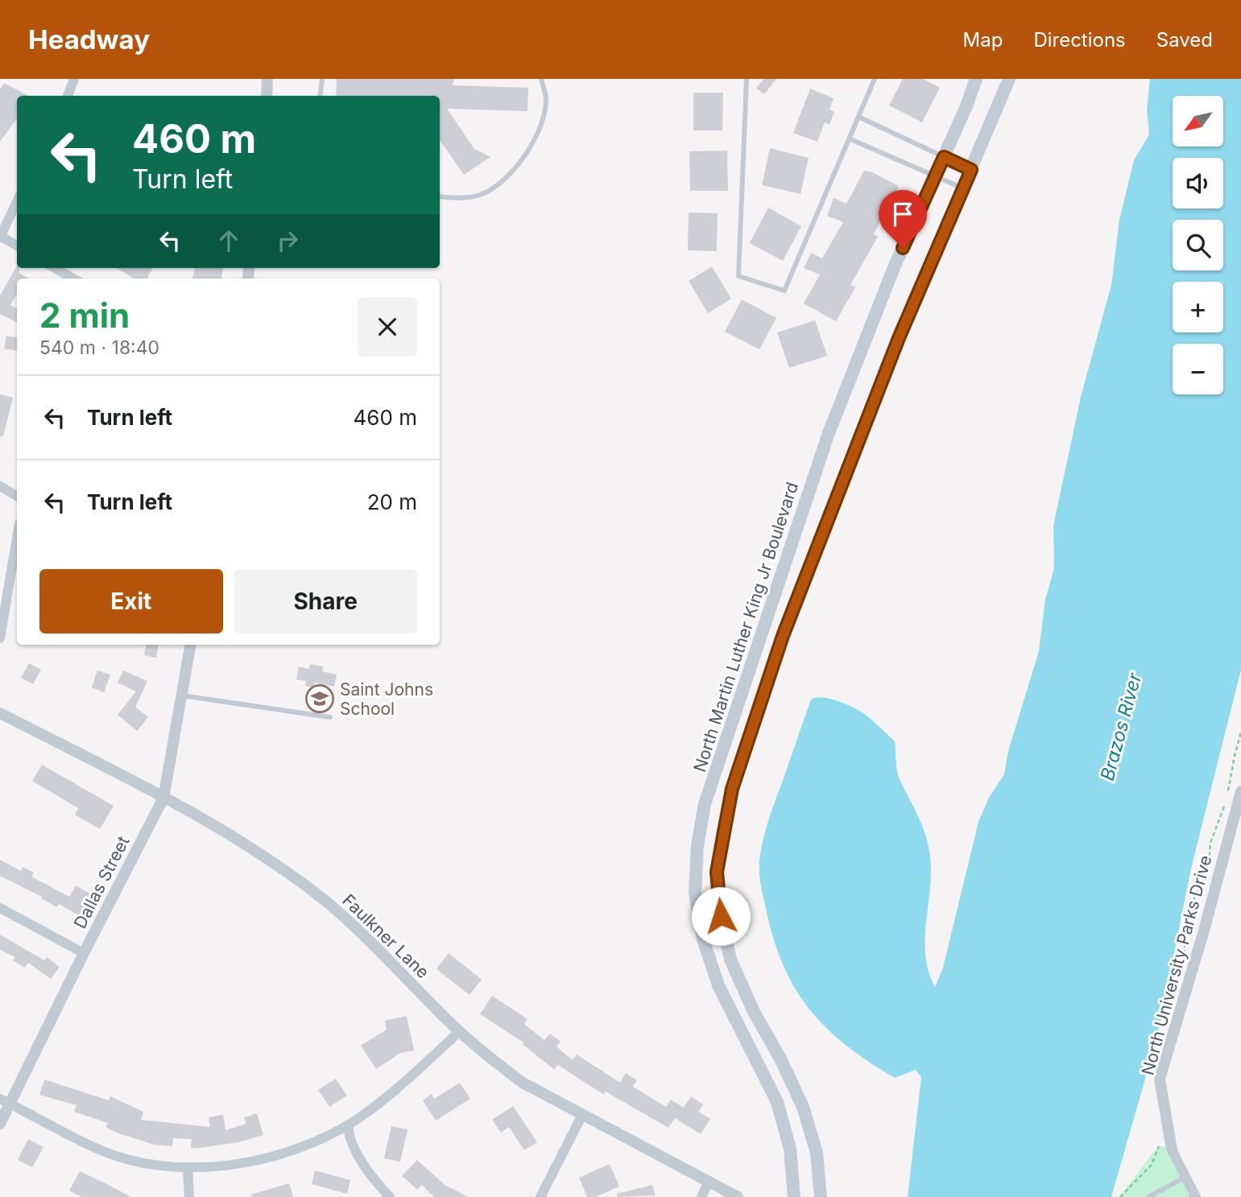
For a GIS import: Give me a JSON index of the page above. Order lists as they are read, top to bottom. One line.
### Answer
{"streets":{"main road":["North Martin Luther King Jr Boulevard"],"street":["Dallas Street","Faulkner Lane","North University Parks Drive"]},"crossings":[["Dallas Street","Faulkner Lane"]],"water":["Brazos River"],"places":{"school or university":["Saint Johns School"]},"north":"bottom left","page":{"header":"Headway","nav":["Map","Directions","Saved"],"map_buttons":["+","−"],"turn":["460 m","Turn left"],"heading":["2 min","540 m · 18:40"],"list":[{"name":"Turn left","value":"460 m"},{"name":"Turn left","value":"20 m"}],"buttons":["Exit","Share"]}}
